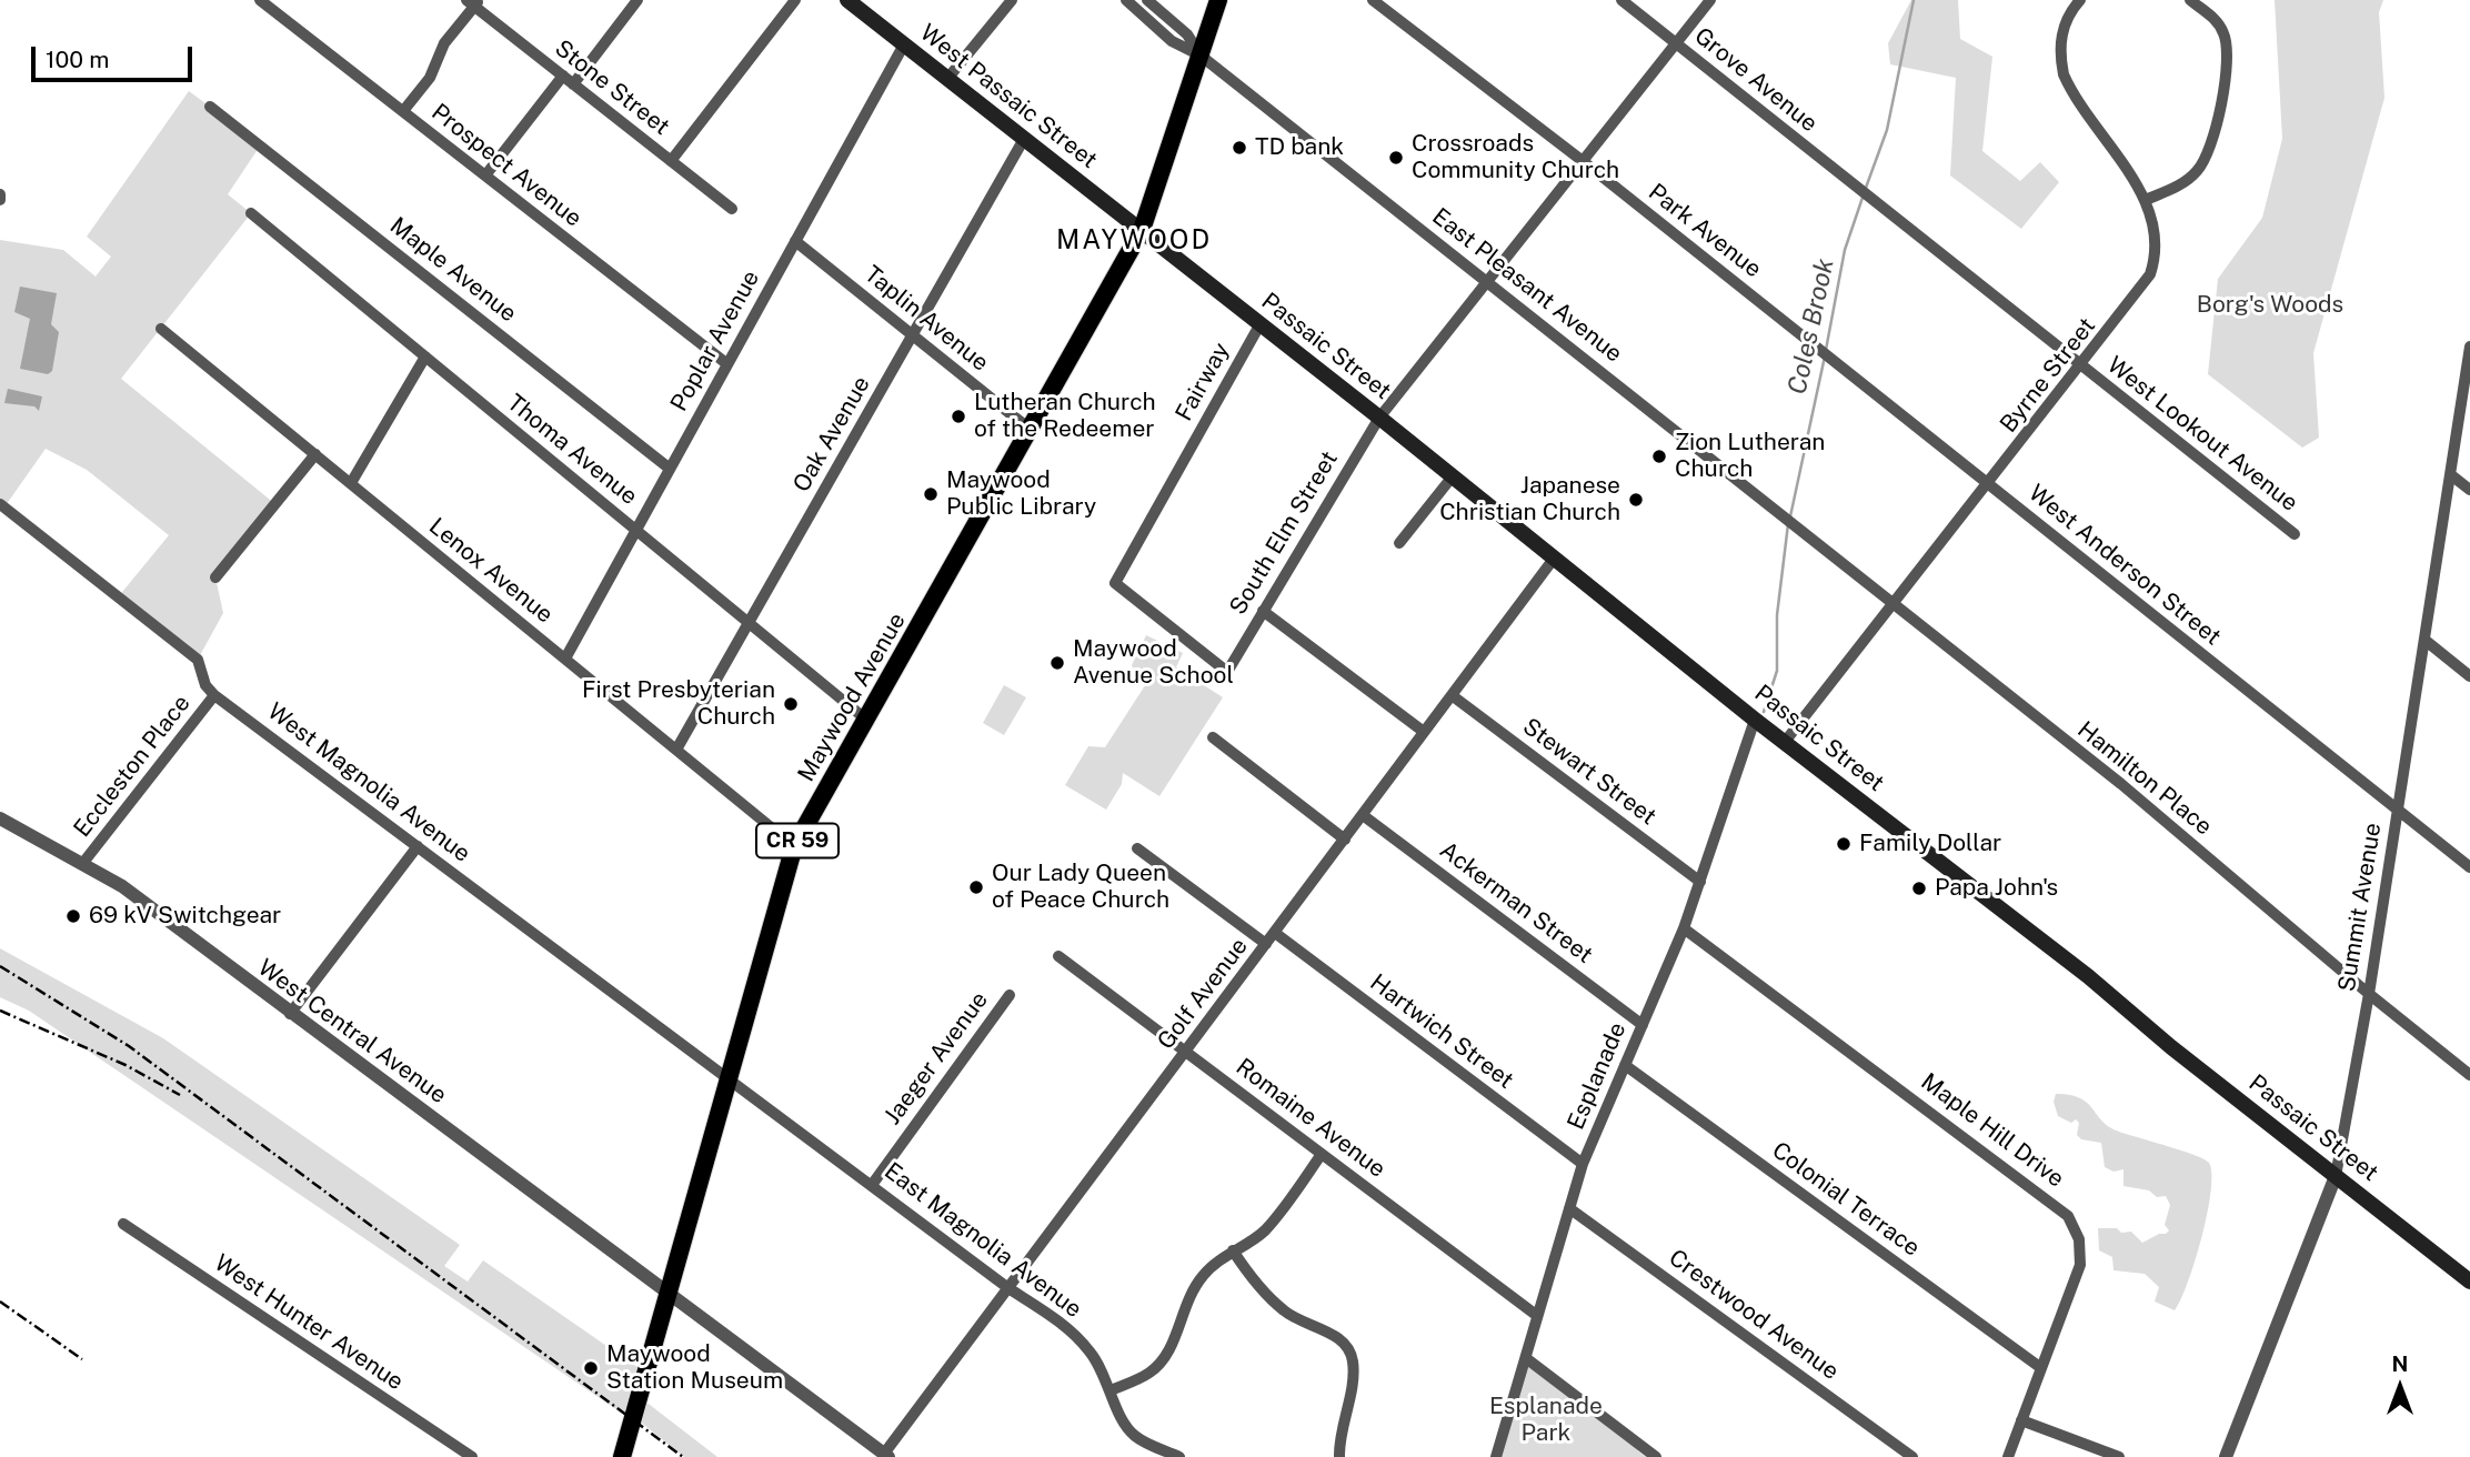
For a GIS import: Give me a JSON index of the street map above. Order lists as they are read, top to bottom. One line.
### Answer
{"streets":{"main road":["West Passaic Street","Passaic Street","Maywood Avenue","CR 59"],"street":["Grove Avenue","Stone Street","Prospect Avenue","Park Avenue","Maple Avenue","East Pleasant Avenue","Taplin Avenue","Poplar Avenue","Byrne Street","Fairway","Oak Avenue","West Lookout Avenue","Thoma Avenue","South Elm Street","West Anderson Street","Lenox Avenue","Eccleston Place","Stewart Street","Hamilton Place","West Magnolia Avenue","Ackerman Street","Summit Avenue","Golf Avenue","West Central Avenue","Hartwich Street","Jaeger Avenue","Esplanade","Romaine Avenue","Maple Hill Drive","Colonial Terrace","East Magnolia Avenue","Crestwood Avenue","West Hunter Avenue"]},"crossings":[["Grove Avenue","West Lookout Avenue"],["Grove Avenue","South Elm Street"],["West Passaic Street","Poplar Avenue"],["West Passaic Street","Passaic Street"],["West Passaic Street","Oak Avenue"],["West Passaic Street","Maywood Avenue"],["Prospect Avenue","Poplar Avenue"],["Park Avenue","South Elm Street"],["Park Avenue","West Anderson Street"],["Maple Avenue","Poplar Avenue"],["East Pleasant Avenue","South Elm Street"],["East Pleasant Avenue","Maywood Avenue"],["East Pleasant Avenue","Hamilton Place"],["Taplin Avenue","Poplar Avenue"],["Taplin Avenue","Oak Avenue"],["Taplin Avenue","Maywood Avenue"],["Poplar Avenue","Thoma Avenue"],["Poplar Avenue","Lenox Avenue"],["Passaic Street","Byrne Street"],["Passaic Street","Fairway"],["Passaic Street","South Elm Street"],["Passaic Street","Maywood Avenue"],["Passaic Street","Summit Avenue"],["Passaic Street","Golf Avenue"],["Passaic Street","Esplanade"],["Byrne Street","West Lookout Avenue"],["Byrne Street","West Anderson Street"],["Byrne Street","Hamilton Place"],["Fairway","South Elm Street"],["Oak Avenue","Thoma Avenue"],["Oak Avenue","Lenox Avenue"],["Thoma Avenue","Maywood Avenue"],["West Anderson Street","Summit Avenue"],["Lenox Avenue","Maywood Avenue"],["Maywood Avenue","West Magnolia Avenue"],["Maywood Avenue","West Central Avenue"],["Maywood Avenue","East Magnolia Avenue"],["Eccleston Place","West Magnolia Avenue"],["Eccleston Place","West Central Avenue"],["Stewart Street","Golf Avenue"],["Stewart Street","Esplanade"],["Hamilton Place","Summit Avenue"],["West Magnolia Avenue","East Magnolia Avenue"],["Ackerman Street","Golf Avenue"],["Ackerman Street","Esplanade"],["Golf Avenue","West Central Avenue"],["Golf Avenue","Hartwich Street"],["Golf Avenue","Romaine Avenue"],["Golf Avenue","East Magnolia Avenue"],["Hartwich Street","Esplanade"],["Jaeger Avenue","East Magnolia Avenue"],["Esplanade","Romaine Avenue"],["Esplanade","Maple Hill Drive"],["Esplanade","Colonial Terrace"],["Esplanade","Crestwood Avenue"],["Maple Hill Drive","Colonial Terrace"]],"districts":["MAYWOOD"],"water":["Coles Brook"],"parks":["Borg's Woods","Esplanade Park"],"places":["TD bank","Crossroads Community Church","Lutheran Church of the Redeemer","Zion Lutheran Church","Maywood Public Library","Japanese Christian Church","Maywood Avenue School","First Presbyterian Church","Family Dollar","Our Lady Queen of Peace Church","Papa John's","69 kV Switchgear","Maywood Station Museum"],"scale_bar":"100 m","north":"top"}
